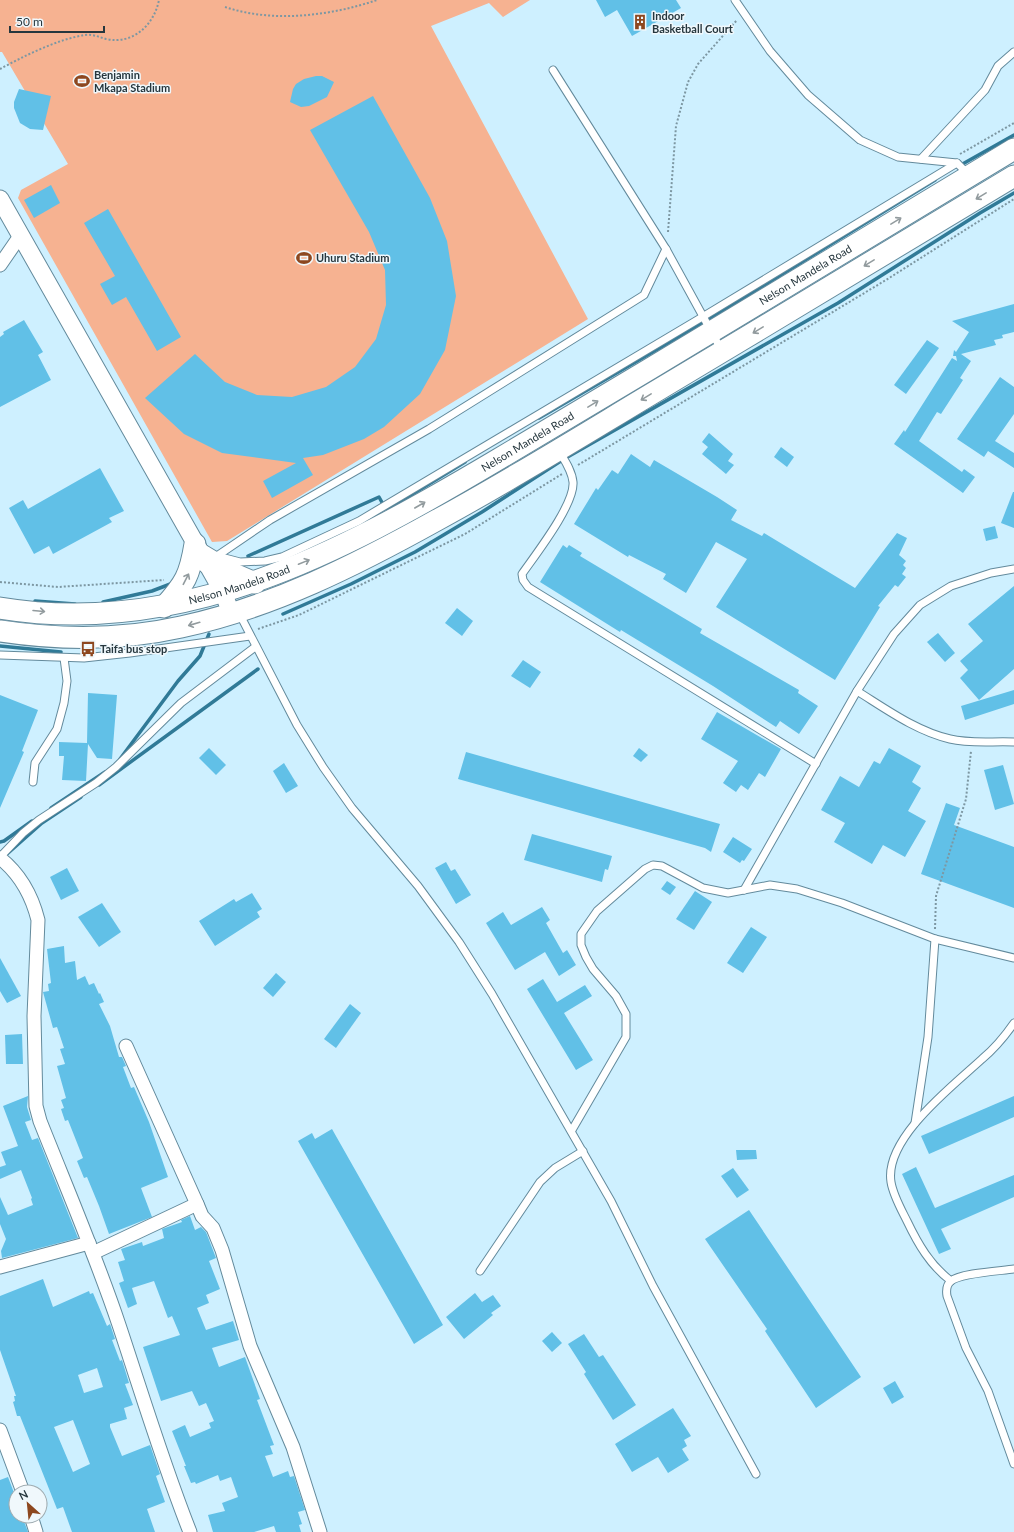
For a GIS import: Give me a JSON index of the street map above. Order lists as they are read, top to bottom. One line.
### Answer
{"streets":{"main road":["Nelson Mandela Road"]},"places":{"building":["Indoor Basketball Court"],"sports":["Benjamin Mkapa Stadium","Uhuru Stadium"],"bus stop":["Taifa bus stop"]},"scale_bar":"50 m","north":"top left"}
